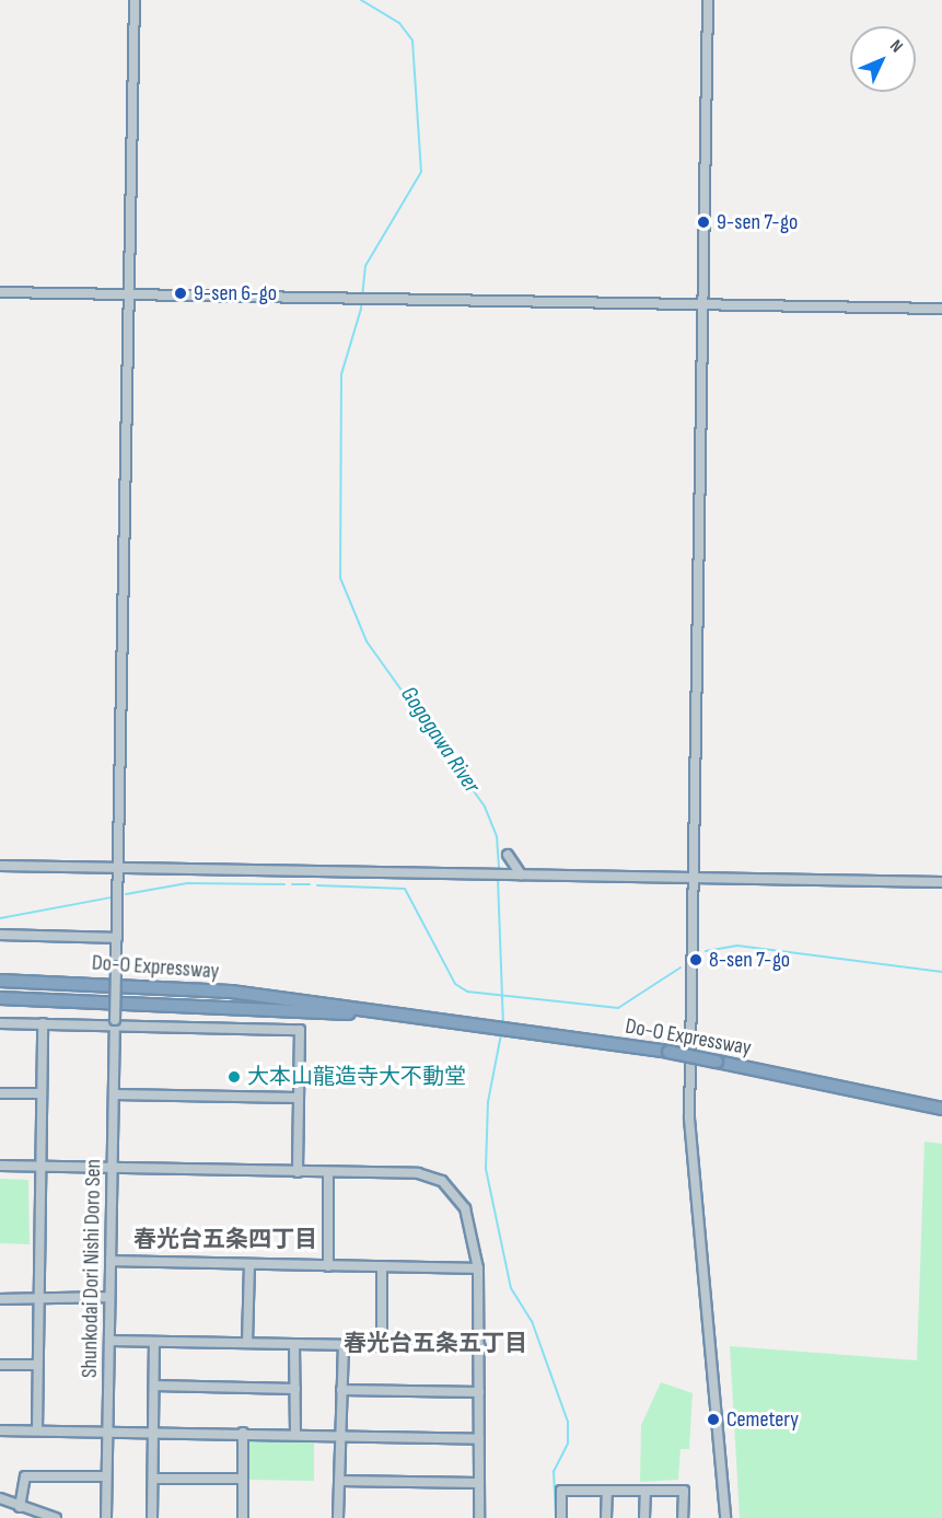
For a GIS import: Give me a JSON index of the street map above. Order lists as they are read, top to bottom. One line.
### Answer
{"streets":{"highway":["Do-O Expressway"],"street":["Shunkodai Dori Nishi Doro Sen"]},"districts":["春光台五条四丁目","春光台五条五丁目"],"water":["Gogogawa River"],"places":["9-sen 7-go","9-sen 6-go","8-sen 7-go","大本山龍造寺大不動堂","Cemetery"],"north":"top right"}
